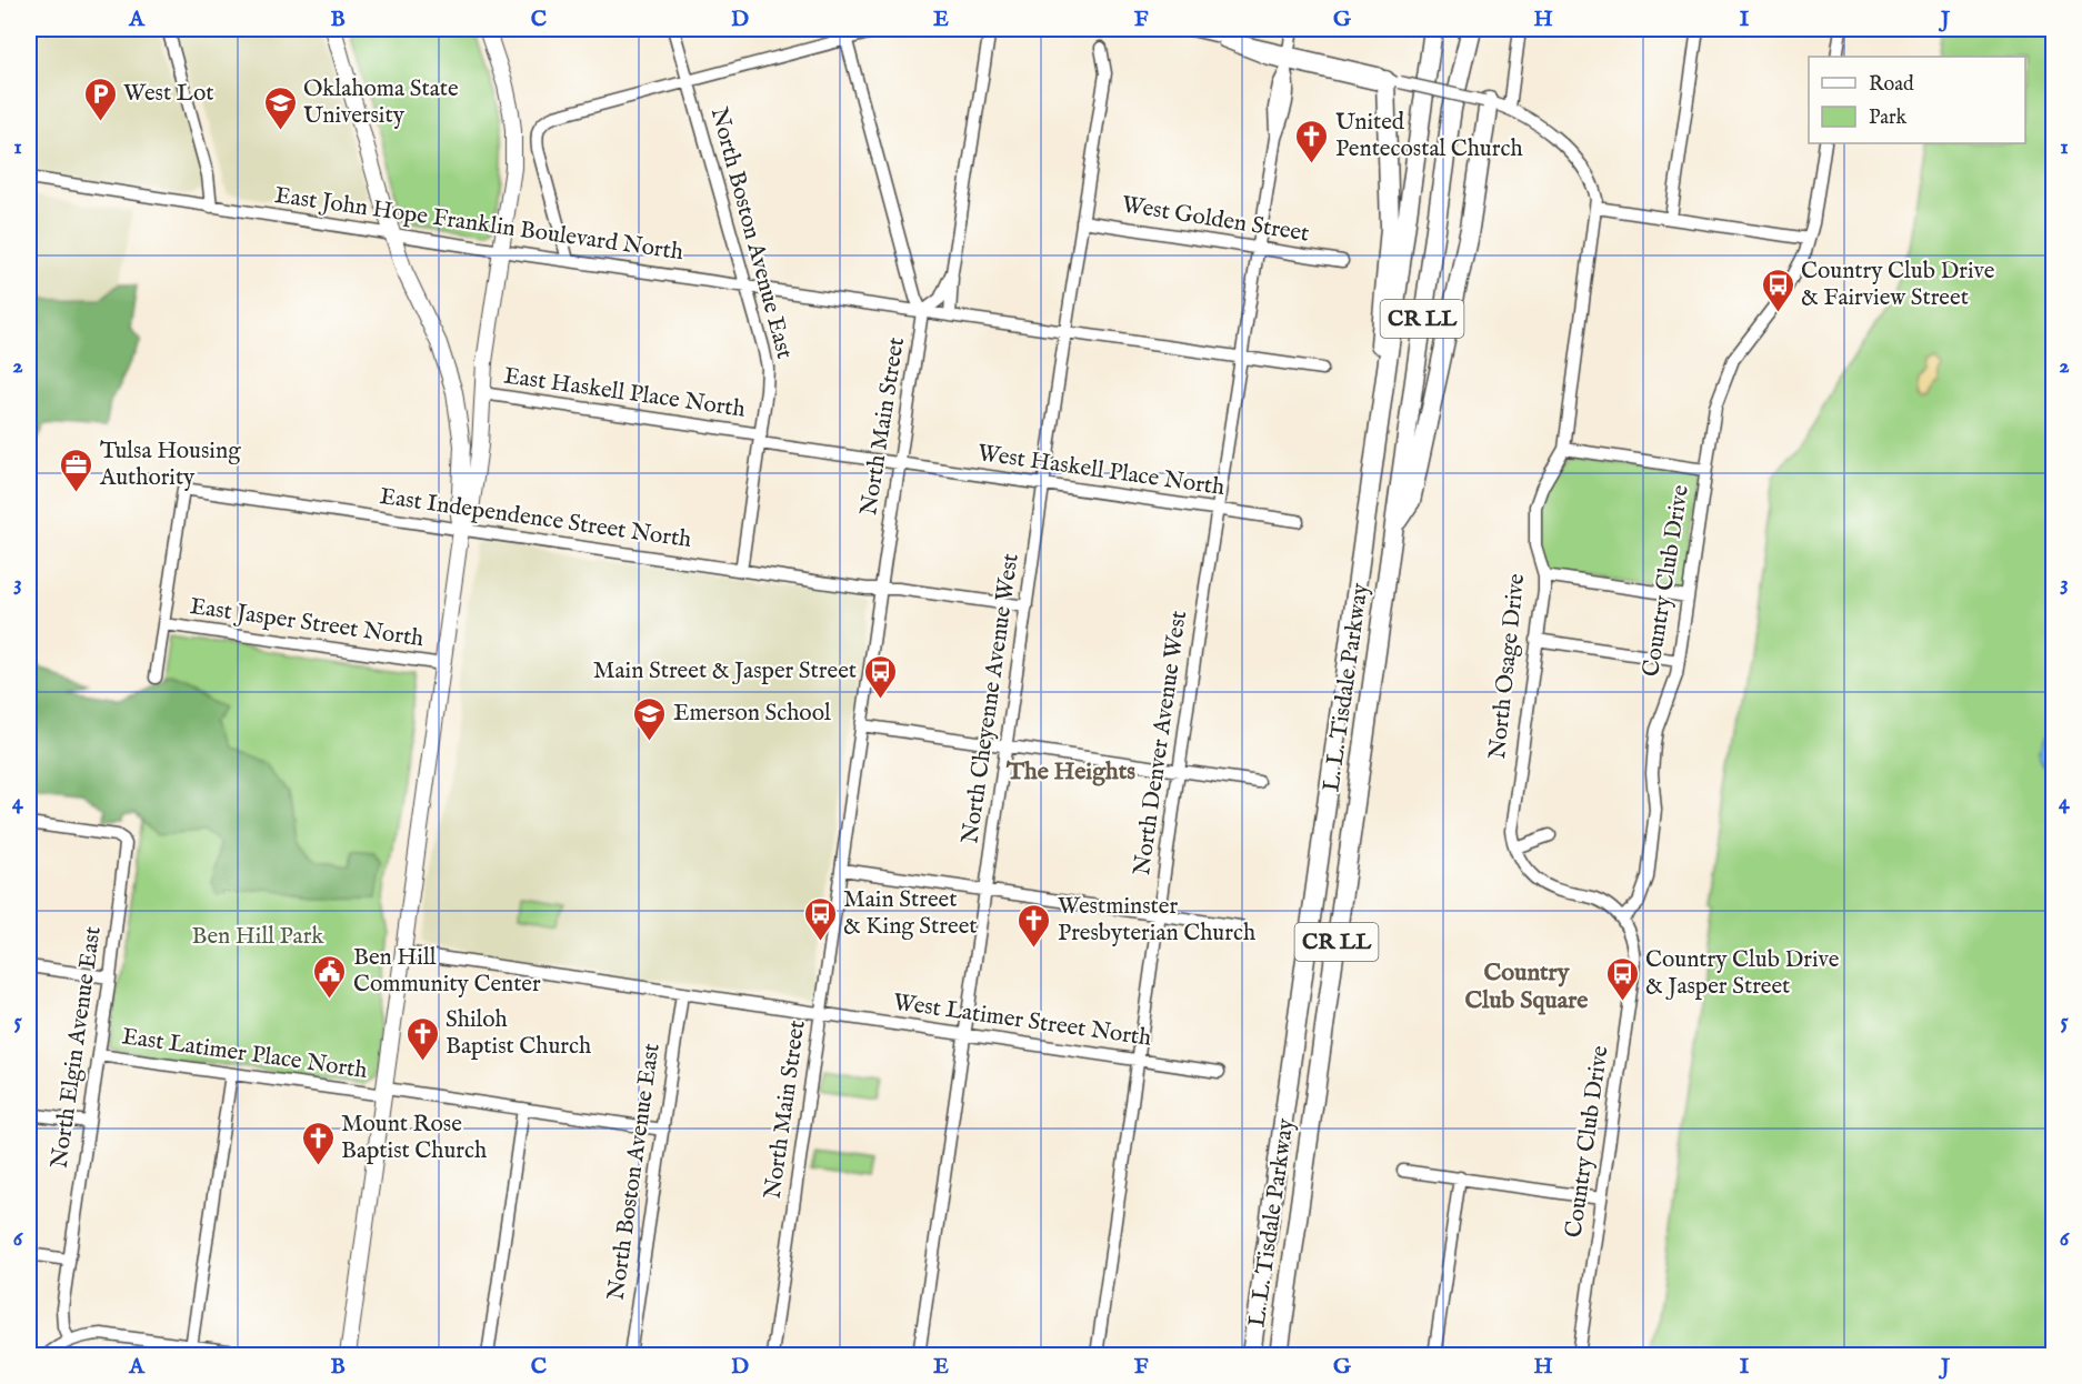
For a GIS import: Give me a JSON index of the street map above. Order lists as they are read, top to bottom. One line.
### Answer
{"streets":{"highway":["CR LL","L. L. Tisdale Parkway"],"street":["West Golden Street","East John Hope Franklin Boulevard North","North Boston Avenue East","East Haskell Place North","North Main Street","West Haskell Place North","East Independence Street North","Country Club Drive","East Jasper Street North","North Osage Drive","North Cheyenne Avenue West","North Denver Avenue West","West Latimer Street North","North Elgin Avenue East","East Latimer Place North"]},"crossings":[["West Golden Street","North Cheyenne Avenue West"],["West Golden Street","North Denver Avenue West"],["East John Hope Franklin Boulevard North","North Boston Avenue East"],["East John Hope Franklin Boulevard North","North Main Street"],["East John Hope Franklin Boulevard North","North Cheyenne Avenue West"],["East John Hope Franklin Boulevard North","North Denver Avenue West"],["North Boston Avenue East","East Haskell Place North"],["North Boston Avenue East","East Independence Street North"],["North Boston Avenue East","West Latimer Street North"],["North Boston Avenue East","East Latimer Place North"],["East Haskell Place North","North Main Street"],["East Haskell Place North","West Haskell Place North"],["North Main Street","West Haskell Place North"],["North Main Street","East Independence Street North"],["North Main Street","West Latimer Street North"],["West Haskell Place North","North Cheyenne Avenue West"],["West Haskell Place North","North Denver Avenue West"],["East Independence Street North","East Jasper Street North"],["East Independence Street North","North Cheyenne Avenue West"],["North Cheyenne Avenue West","West Latimer Street North"],["North Denver Avenue West","West Latimer Street North"],["North Elgin Avenue East","East Latimer Place North"]],"districts":["The Heights","Country Club Square"],"parks":["Ben Hill Park"],"places":{"parking":["West Lot"],"school or university":["Oklahoma State University","Emerson School"],"church":["United Pentecostal Church","Westminster Presbyterian Church","Shiloh Baptist Church","Mount Rose Baptist Church"],"bus stop":["Country Club Drive & Fairview Street","Main Street & Jasper Street","Main Street & King Street","Country Club Drive & Jasper Street"],"office":["Tulsa Housing Authority"],"public building":["Ben Hill Community Center"]},"legend":["Road","Park"],"grid":{"columns":["A","B","C","D","E","F","G","H","I","J"],"rows":["1","2","3","4","5","6"]}}
